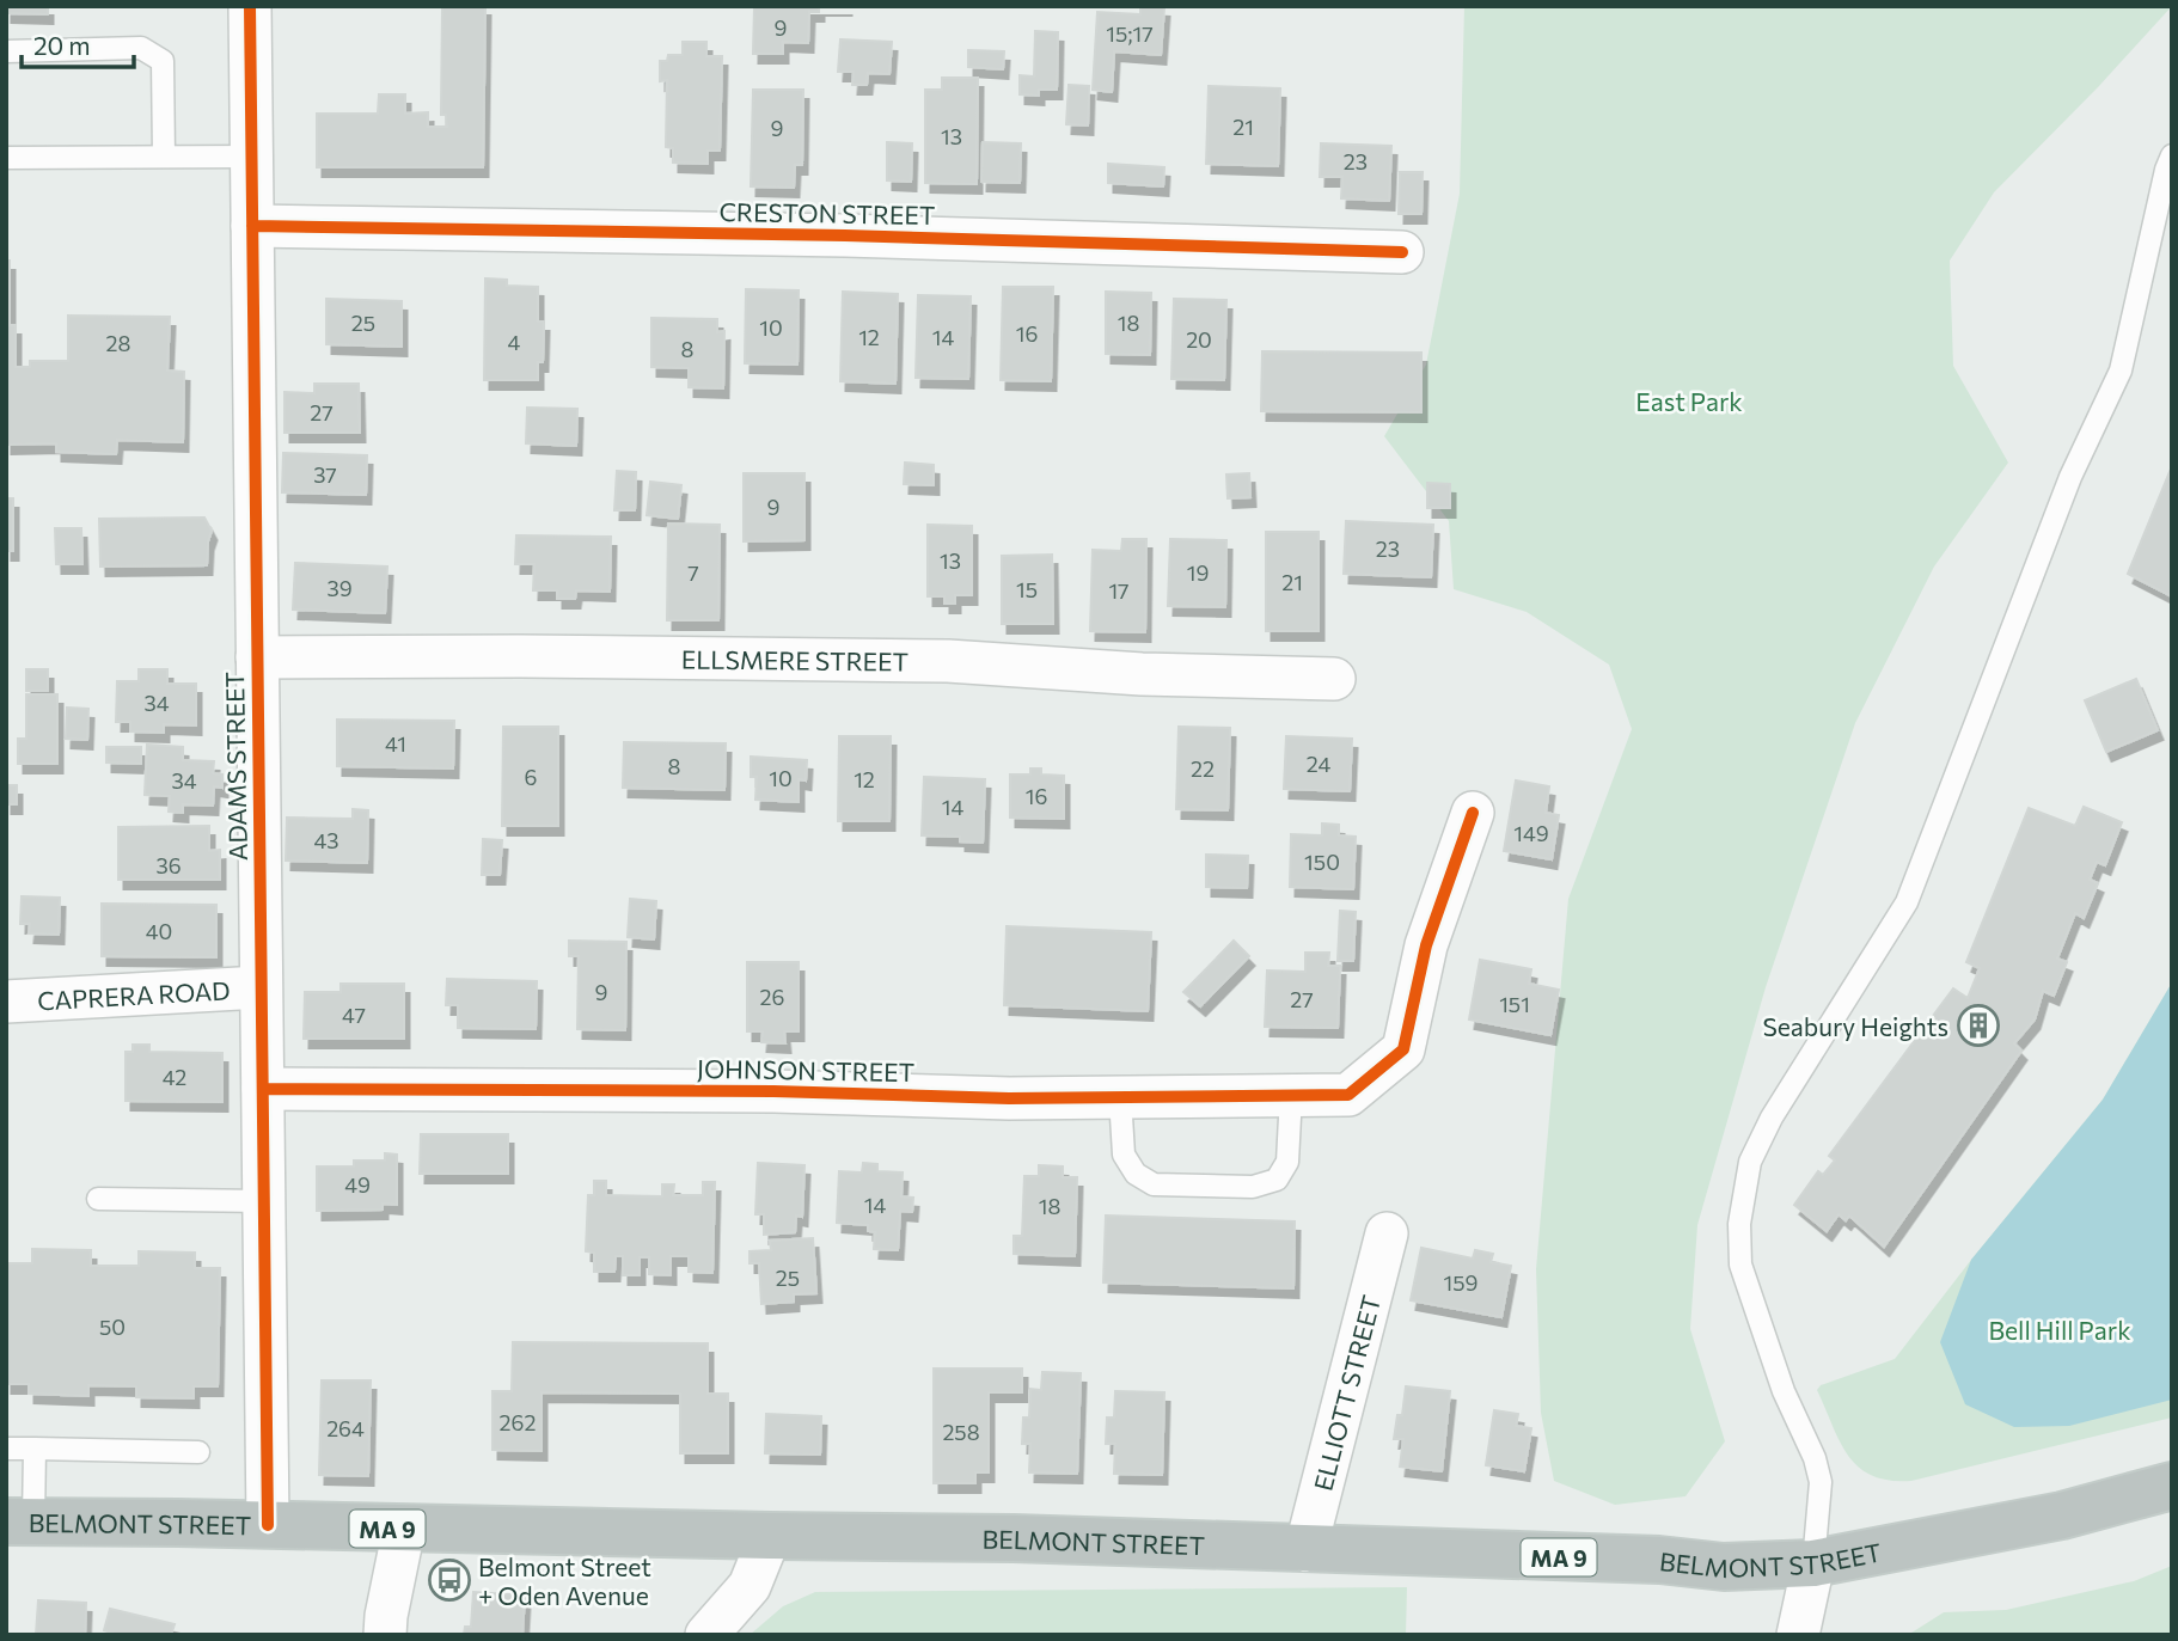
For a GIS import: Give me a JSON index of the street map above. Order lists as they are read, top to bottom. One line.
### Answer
{"streets":{"highway":["BELMONT STREET","MA 9"],"street":["CRESTON STREET","ELLSMERE STREET","ADAMS STREET","CAPRERA ROAD","JOHNSON STREET","ELLIOTT STREET"]},"crossings":[["CRESTON STREET","ADAMS STREET"],["ELLSMERE STREET","ADAMS STREET"],["ADAMS STREET","CAPRERA ROAD"],["ADAMS STREET","JOHNSON STREET"],["ADAMS STREET","BELMONT STREET"],["ELLIOTT STREET","BELMONT STREET"]],"parks":["East Park","Bell Hill Park"],"places":{"building":["Seabury Heights"],"bus stop":["Belmont Street + Oden Avenue"]},"house_numbers":["9","15;17","21","9","13","23","25","18","10","16","12","14","20","4","28","8","27","37","9","23","13","7","19","21","39","15","17","34","41","24","8","22","6","10","12","34","16","14","149","43","150","36","40","9","26","27","151","47","42","49","14","18","25","159","50","262","264","258"],"scale_bar":"20 m"}
